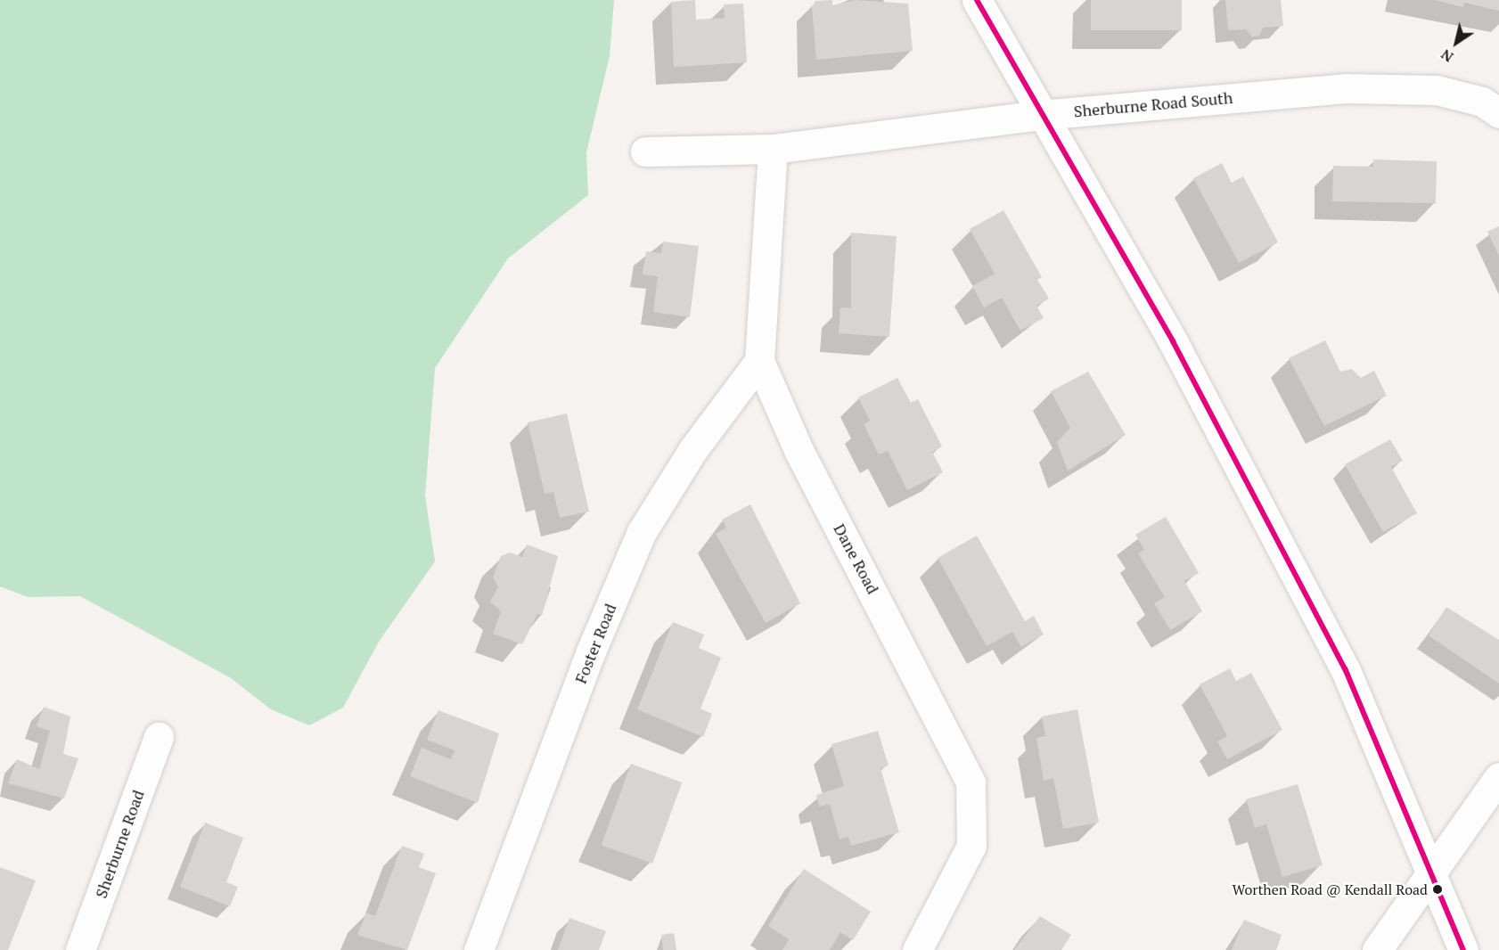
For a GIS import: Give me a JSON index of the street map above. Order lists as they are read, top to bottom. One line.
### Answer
{"streets":{"street":["Sherburne Road South","Dane Road","Foster Road","Sherburne Road"]},"crossings":[["Sherburne Road South","Dane Road"],["Dane Road","Foster Road"]],"places":["Worthen Road @ Kendall Road"],"north":"bottom left"}
